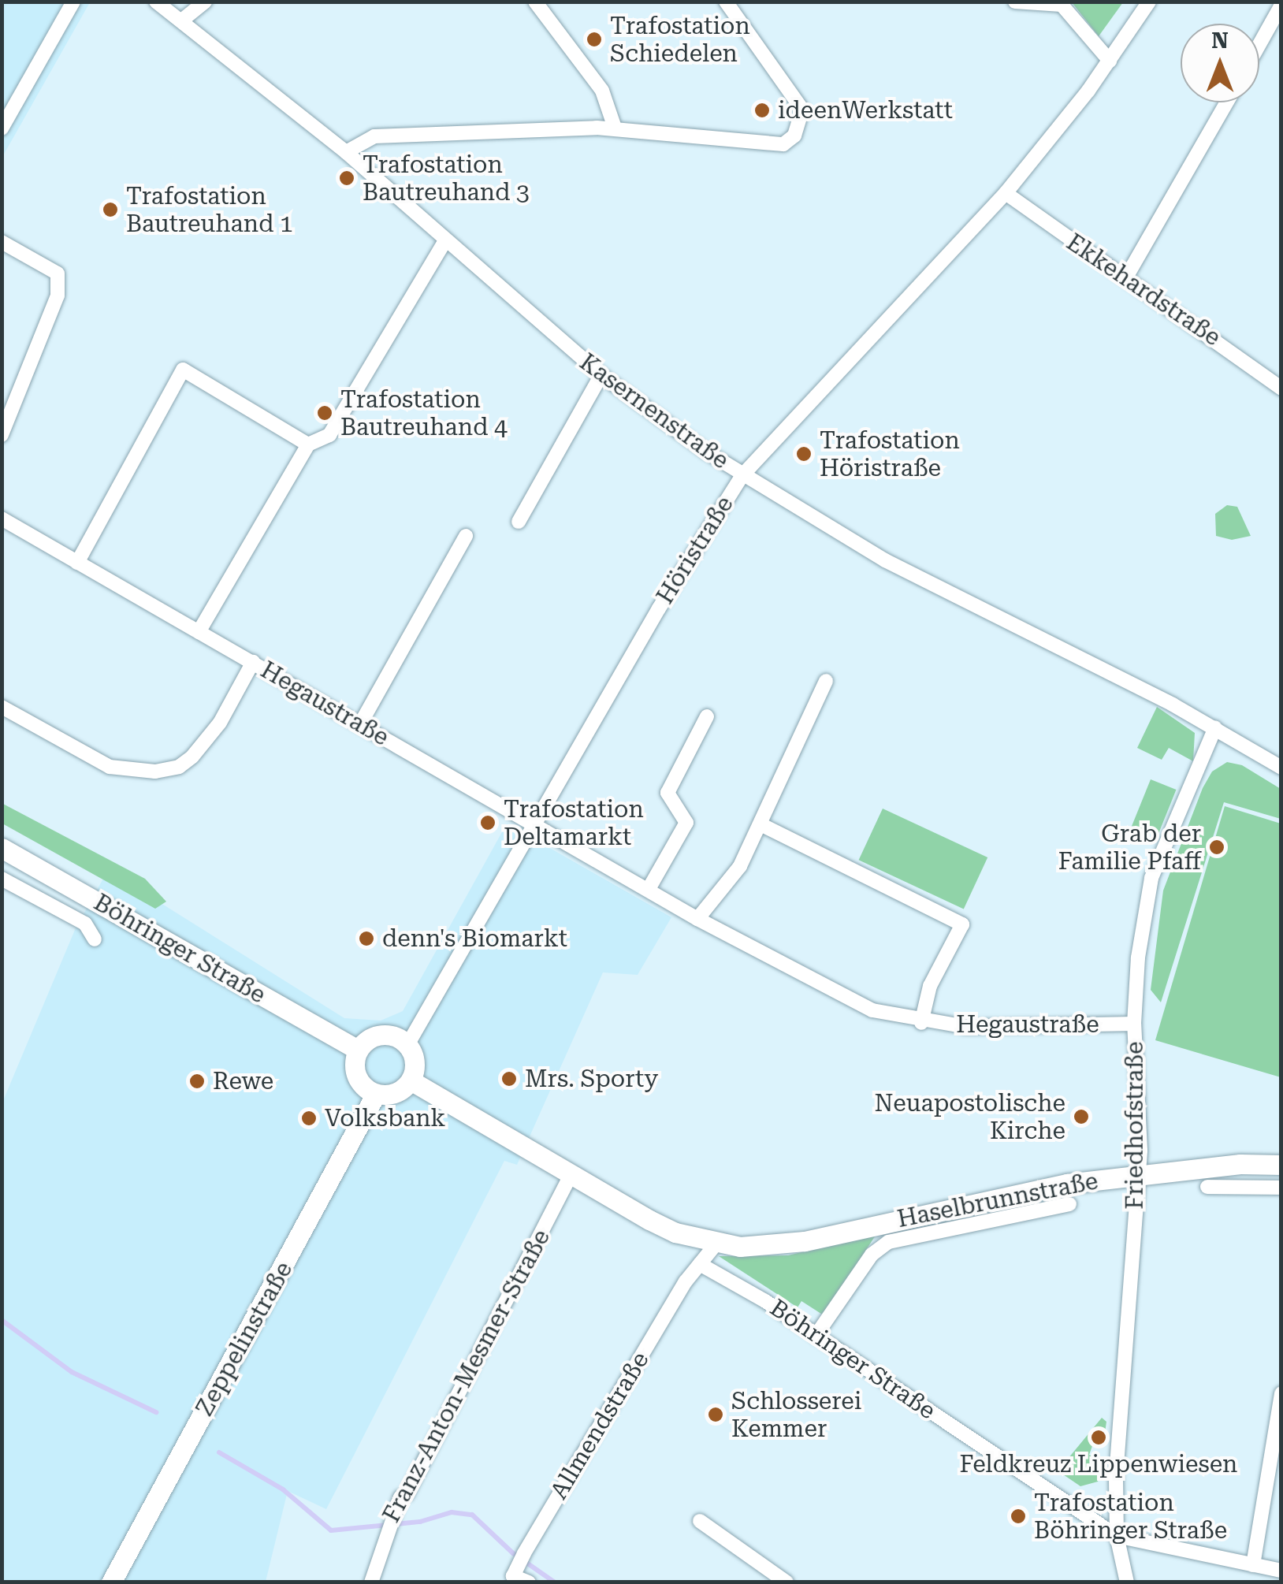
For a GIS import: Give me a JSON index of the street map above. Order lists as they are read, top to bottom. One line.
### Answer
{"streets":{"main road":["Böhringer Straße","Haselbrunnstraße","Zeppelinstraße"],"street":["Ekkehardstraße","Kasernenstraße","Höristraße","Hegaustraße","Friedhofstraße","Franz-Anton-Mesmer-Straße","Allmendstraße"]},"crossings":[["Ekkehardstraße","Höristraße"],["Kasernenstraße","Höristraße"],["Kasernenstraße","Friedhofstraße"],["Höristraße","Hegaustraße"],["Höristraße","Böhringer Straße"],["Höristraße","Zeppelinstraße"],["Hegaustraße","Friedhofstraße"],["Böhringer Straße","Friedhofstraße"],["Böhringer Straße","Haselbrunnstraße"],["Böhringer Straße","Zeppelinstraße"],["Böhringer Straße","Allmendstraße"],["Friedhofstraße","Haselbrunnstraße"]],"places":["Trafostation Schiedelen","ideenWerkstatt","Trafostation Bautreuhand 3","Trafostation Bautreuhand 1","Trafostation Bautreuhand 4","Trafostation Höristraße","Trafostation Deltamarkt","Grab der Familie Pfaff","denn's Biomarkt","Mrs. Sporty","Rewe","Neuapostolische Kirche","Volksbank","Schlosserei Kemmer","Feldkreuz Lippenwiesen","Trafostation Böhringer Straße"],"north":"top"}
